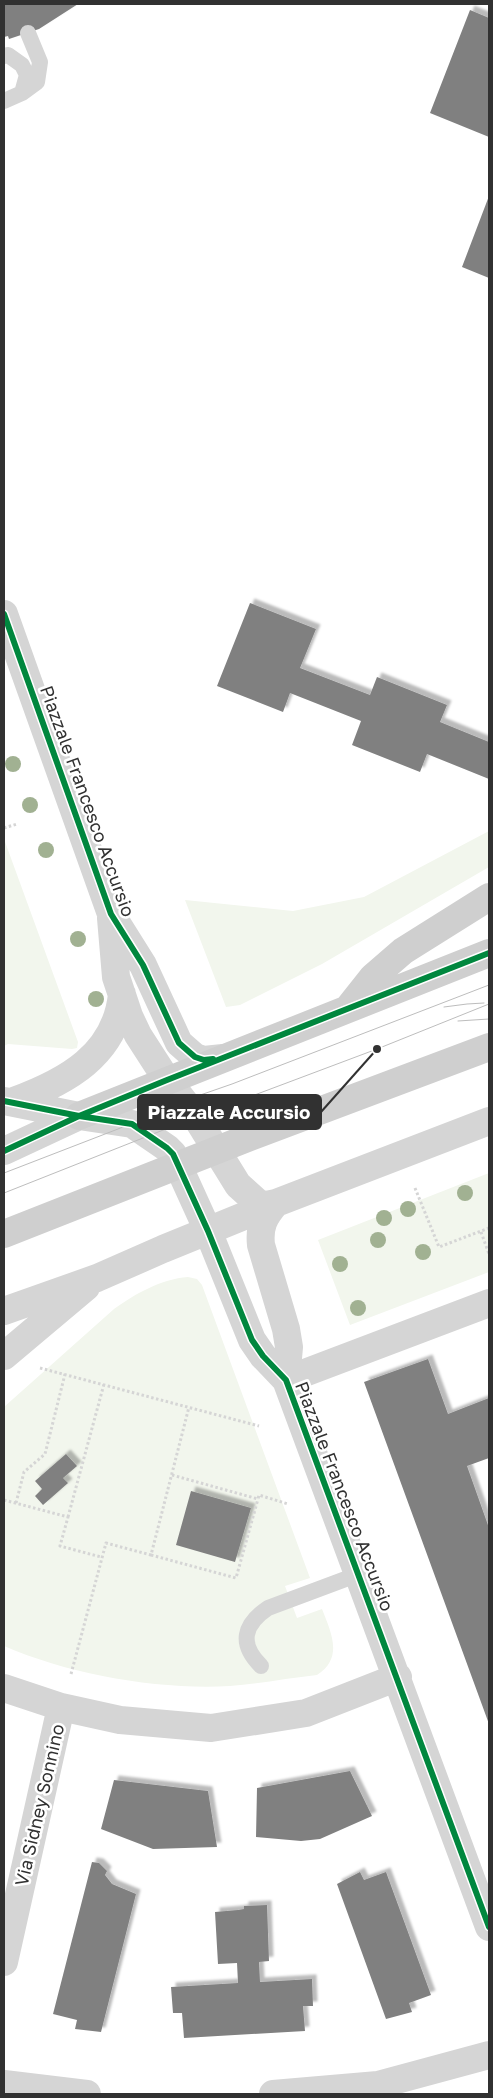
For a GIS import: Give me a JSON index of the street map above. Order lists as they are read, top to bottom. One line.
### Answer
{"streets":{"street":["Piazzale Francesco Accursio","Via Sidney Sonnino"]},"places":["Piazzale Accursio"]}
